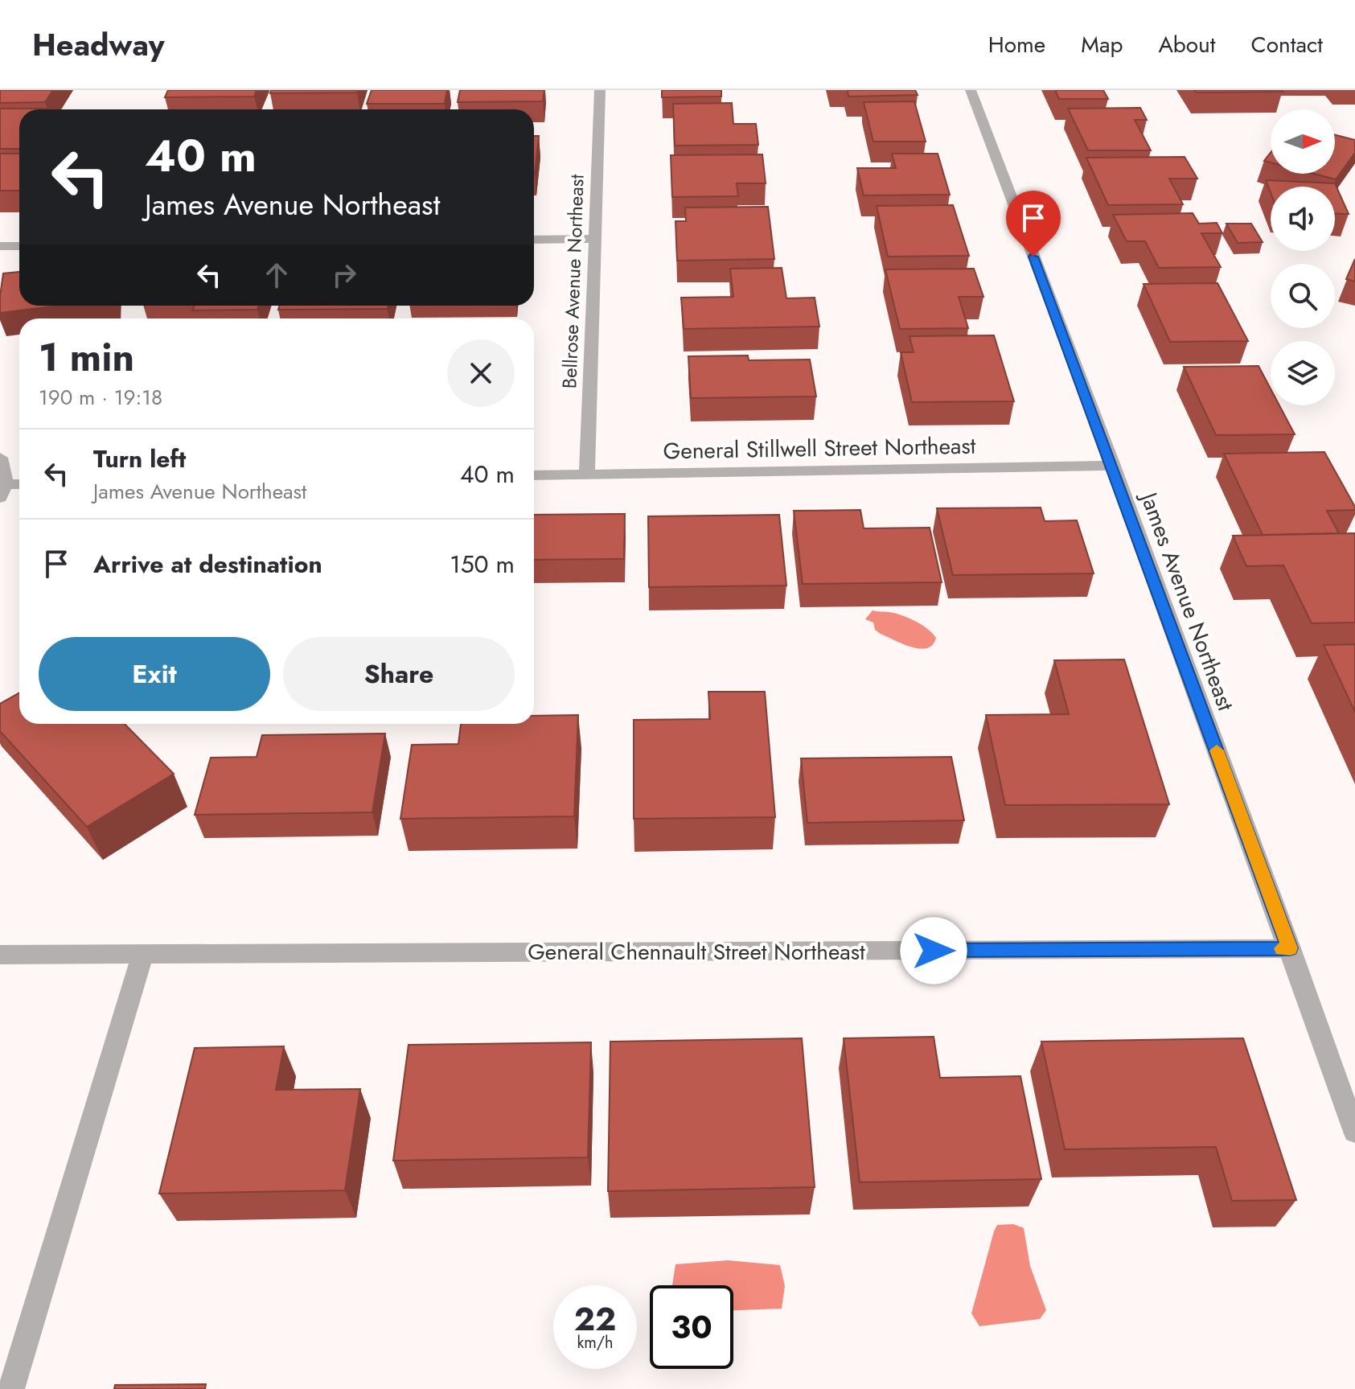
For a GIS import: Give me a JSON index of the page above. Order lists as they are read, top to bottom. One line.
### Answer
{"streets":{"street":["Bellrose Avenue Northeast","General Stillwell Street Northeast","James Avenue Northeast","General Chennault Street Northeast"]},"crossings":[["Bellrose Avenue Northeast","General Stillwell Street Northeast"],["General Stillwell Street Northeast","James Avenue Northeast"],["James Avenue Northeast","General Chennault Street Northeast"]],"north":"right","page":{"header":"Headway","nav":["Home","Map","About","Contact"],"turn":["40 m","James Avenue Northeast"],"heading":["1 min","190 m · 19:18"],"list":[{"name":"Turn left","note":"James Avenue Northeast","value":"40 m"},{"name":"Arrive at destination","value":"150 m"}],"buttons":["Exit","Share"],"speed":"22 km/h","limit":"30"}}
